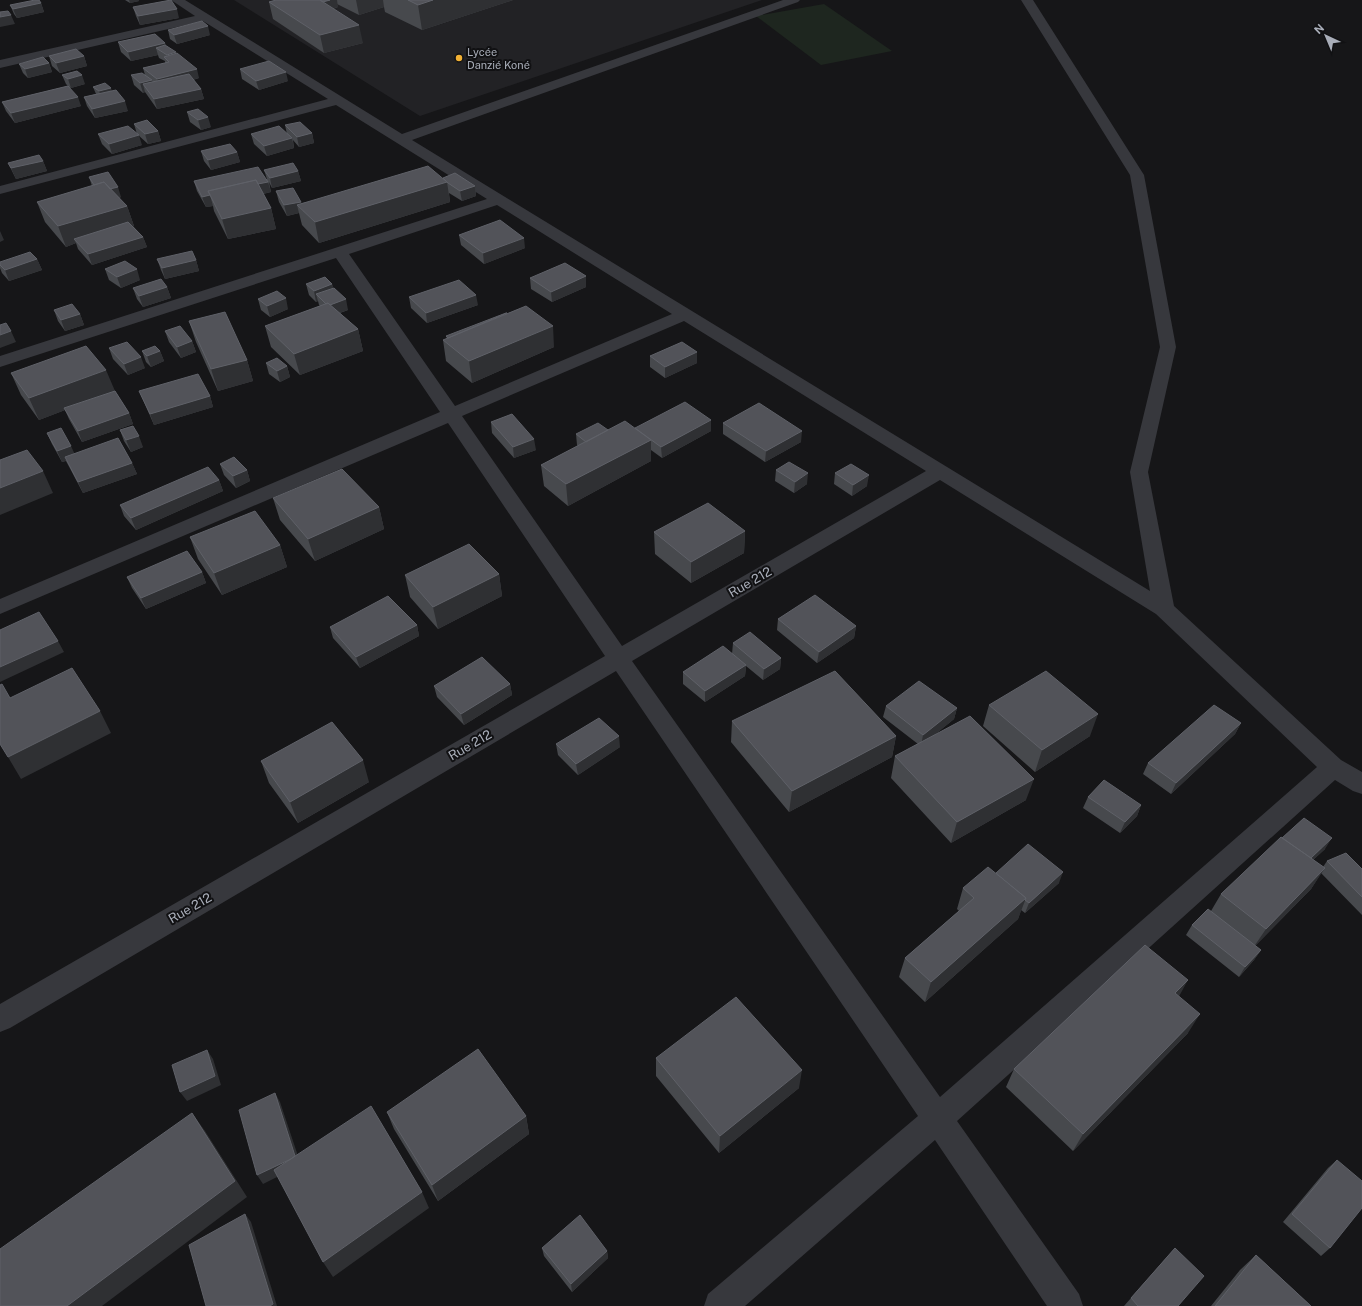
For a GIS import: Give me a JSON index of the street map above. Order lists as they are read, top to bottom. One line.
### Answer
{"streets":{"street":["Rue 212"]},"places":["Lycée Danzié Koné"],"north":"top left"}
